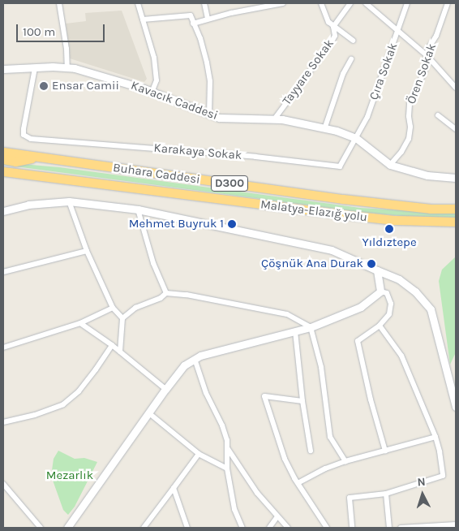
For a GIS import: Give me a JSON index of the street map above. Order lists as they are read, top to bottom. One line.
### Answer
{"streets":{"highway":["Buhara Caddesi","D300","Malatya-Elazığ yolu"],"street":["Çıra Sokak","Tayyare Sokak","Ören Sokak","Kavacık Caddesi","Karakaya Sokak"]},"crossings":[["Çıra Sokak","Kavacık Caddesi"],["Çıra Sokak","Karakaya Sokak"],["Tayyare Sokak","Kavacık Caddesi"],["Ören Sokak","Kavacık Caddesi"],["Kavacık Caddesi","Karakaya Sokak"]],"parks":["Mezarlık"],"places":["Ensar Camii","Mehmet Buyruk 1","Yıldıztepe","Çöşnük Ana Durak"],"scale_bar":"100 m","north":"top"}
